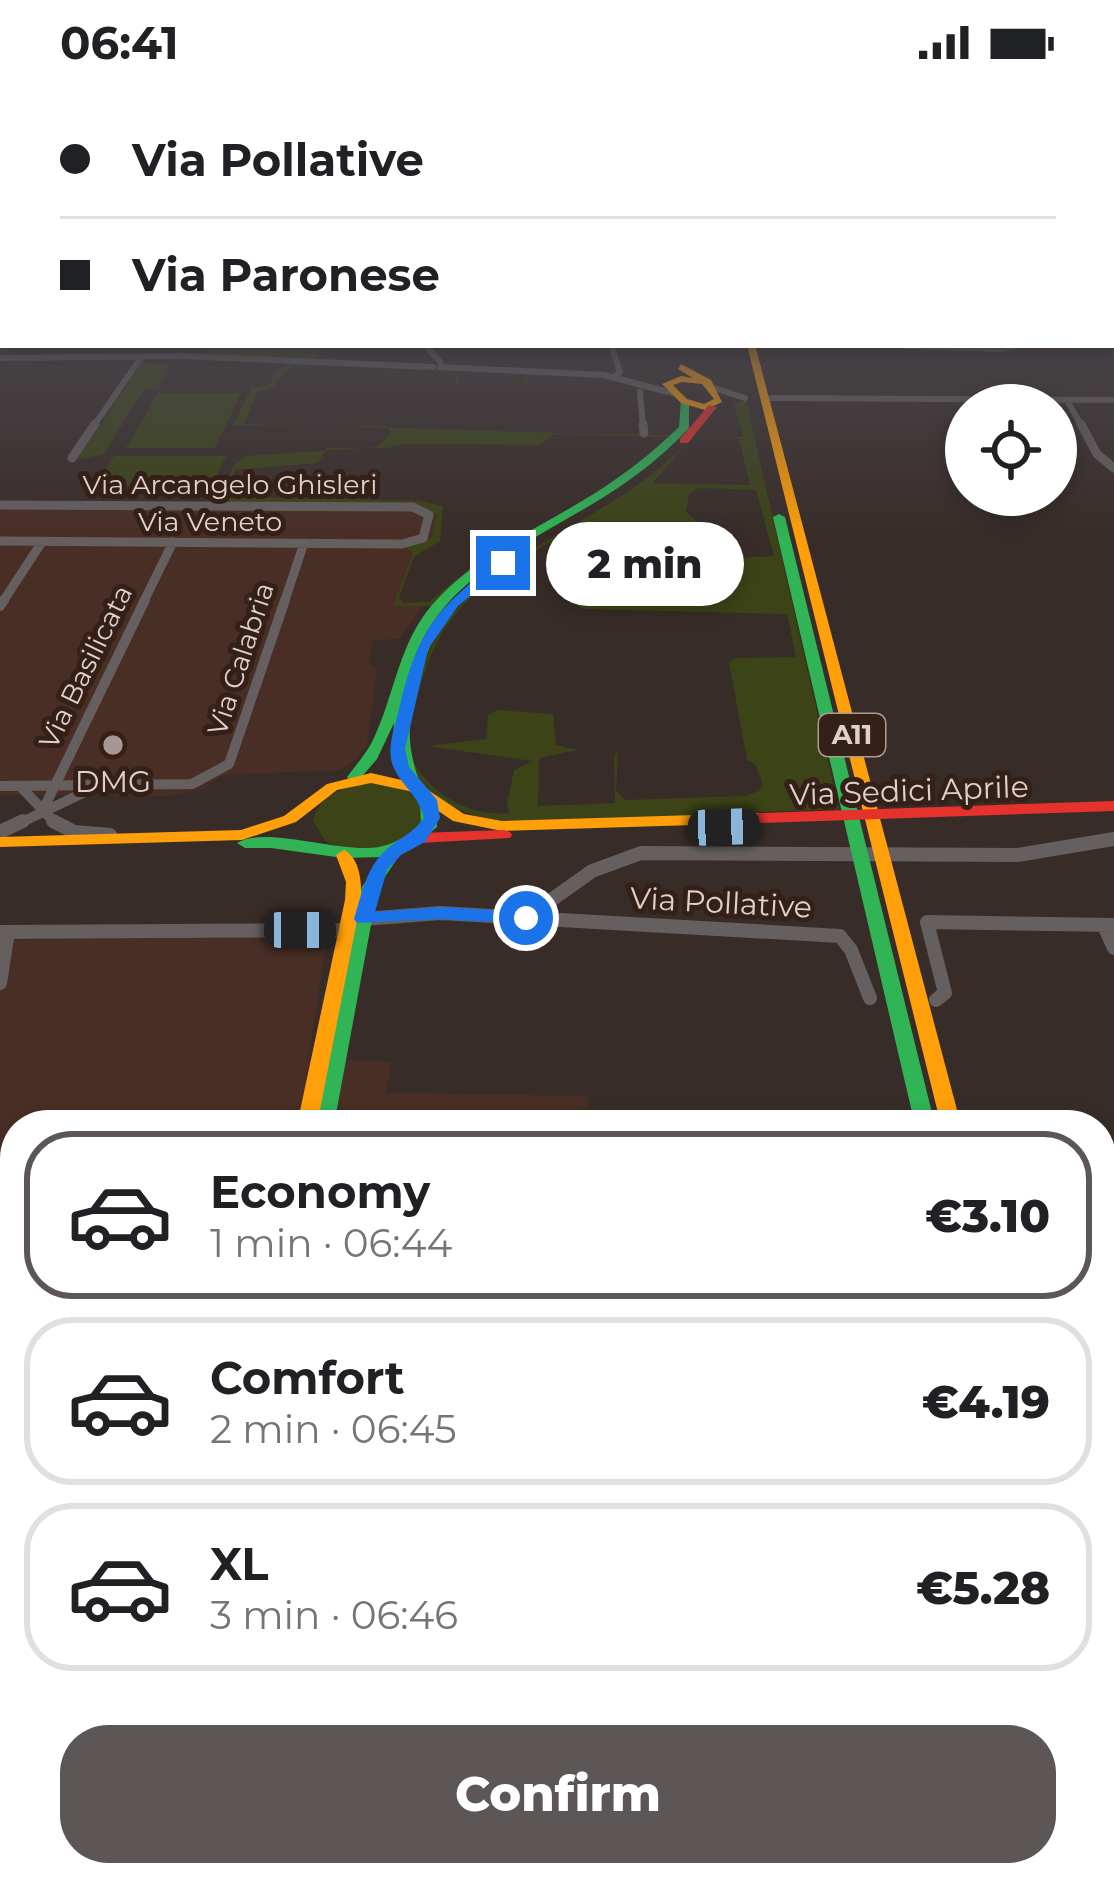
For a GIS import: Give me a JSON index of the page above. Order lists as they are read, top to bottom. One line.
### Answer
{"streets":{"main road":["A11","Via Sedici Aprile"],"street":["Via Arcangelo Ghisleri","Via Veneto","Via Calabria","Via Basilicata","Via Pollative"]},"crossings":[["Via Arcangelo Ghisleri","Via Veneto"],["Via Veneto","Via Calabria"],["Via Veneto","Via Basilicata"]],"places":["DMG"],"page":{"status":"06:41","banner":["Via Pollative","Via Paronese"],"bubble":"2 min","list":[{"name":"Economy","note":"1 min · 06:44","value":"€3.10"},{"name":"Comfort","note":"2 min · 06:45","value":"€4.19"},{"name":"XL","note":"3 min · 06:46","value":"€5.28"}],"buttons":"Confirm"}}
